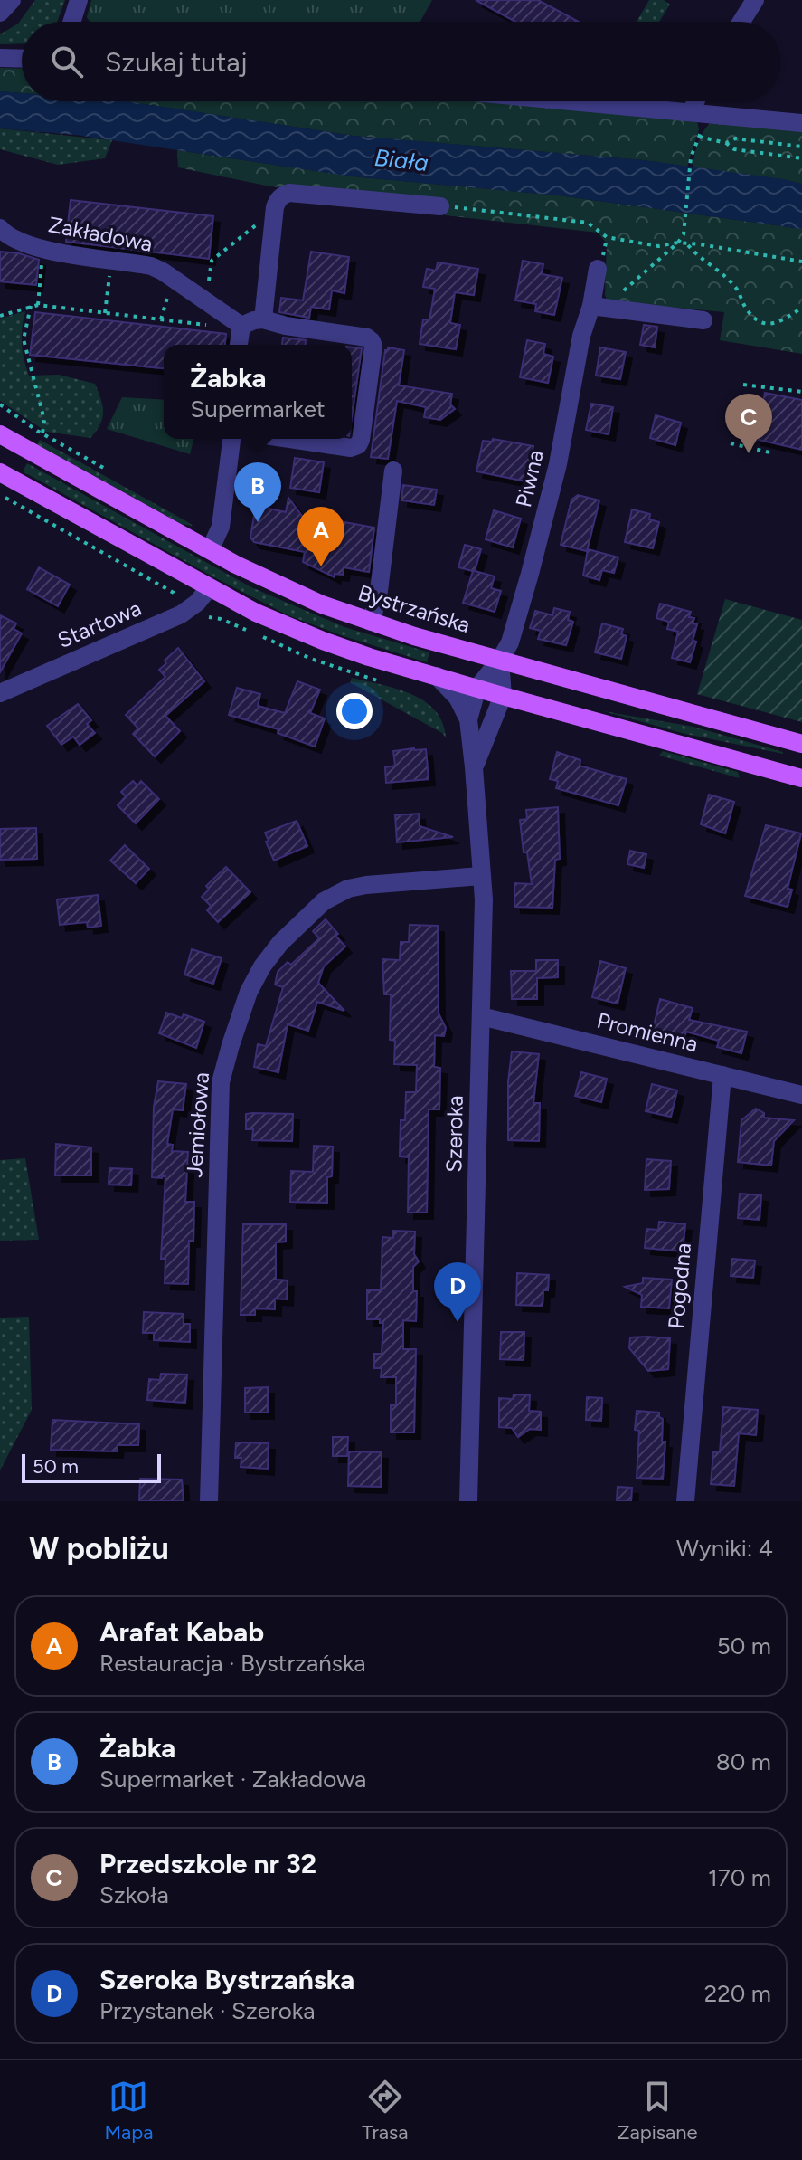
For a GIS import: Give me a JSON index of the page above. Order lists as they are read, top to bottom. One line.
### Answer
{"streets":{"main road":["Bystrzańska"],"street":["Zakładowa","Piwna","Startowa","Promienna","Jemiołowa","Szeroka","Pogodna"]},"crossings":[["Piwna","Bystrzańska"],["Piwna","Szeroka"],["Bystrzańska","Szeroka"],["Promienna","Szeroka"],["Promienna","Pogodna"],["Jemiołowa","Szeroka"]],"water":["Biała"],"scale_bar":"50 m","page":{"search":"Szukaj tutaj","popup":["Żabka","Supermarket"],"pins":["C","B","A","D"],"scale":"50 m","heading":["W pobliżu","Wyniki: 4"],"list":[{"mark":"A","name":"Arafat Kabab","note":"Restauracja · Bystrzańska","value":"50 m"},{"mark":"B","name":"Żabka","note":"Supermarket · Zakładowa","value":"80 m"},{"mark":"C","name":"Przedszkole nr 32","note":"Szkoła","value":"170 m"},{"mark":"D","name":"Szeroka Bystrzańska","note":"Przystanek · Szeroka","value":"220 m"}],"nav":["Mapa","Trasa","Zapisane"]}}
